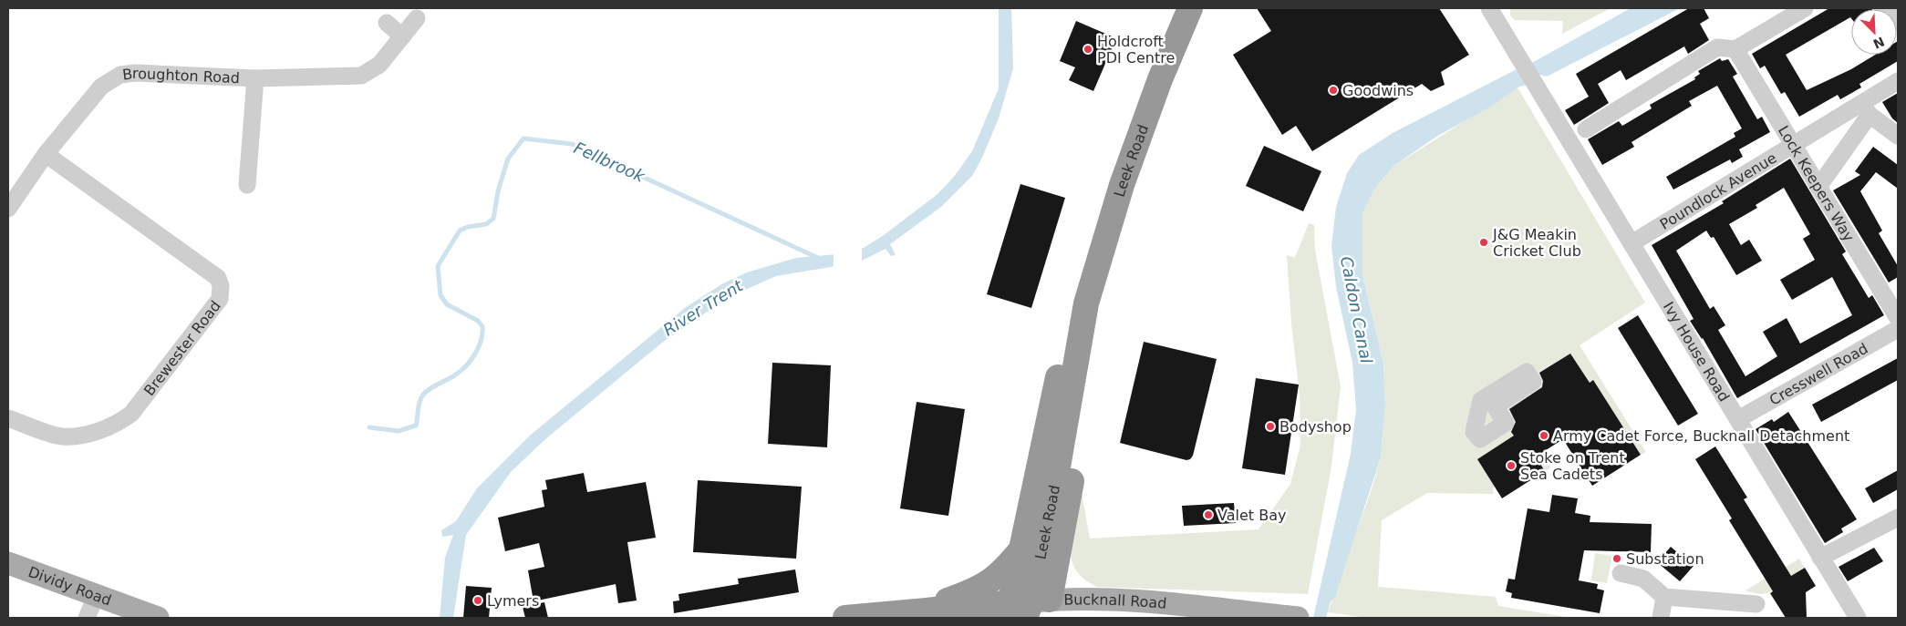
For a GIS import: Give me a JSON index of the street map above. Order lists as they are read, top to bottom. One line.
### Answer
{"streets":{"highway":["Leek Road"],"main road":["Dividy Road","Bucknall Road"],"street":["Broughton Road","Lock Keepers Way","Poundlock Avenue","Brewester Road","Ivy House Road","Cresswell Road"]},"crossings":[["Broughton Road","Brewester Road"],["Leek Road","Bucknall Road"],["Lock Keepers Way","Poundlock Avenue"],["Poundlock Avenue","Ivy House Road"],["Ivy House Road","Cresswell Road"]],"water":["Fellbrook","River Trent","Caldon Canal"],"places":["Holdcroft PDI Centre","Goodwins","J&G Meakin Cricket Club","Bodyshop","Army Cadet Force, Bucknall Detachment","Stoke on Trent Sea Cadets","Valet Bay","Substation","Lymers"],"north":"bottom right"}
